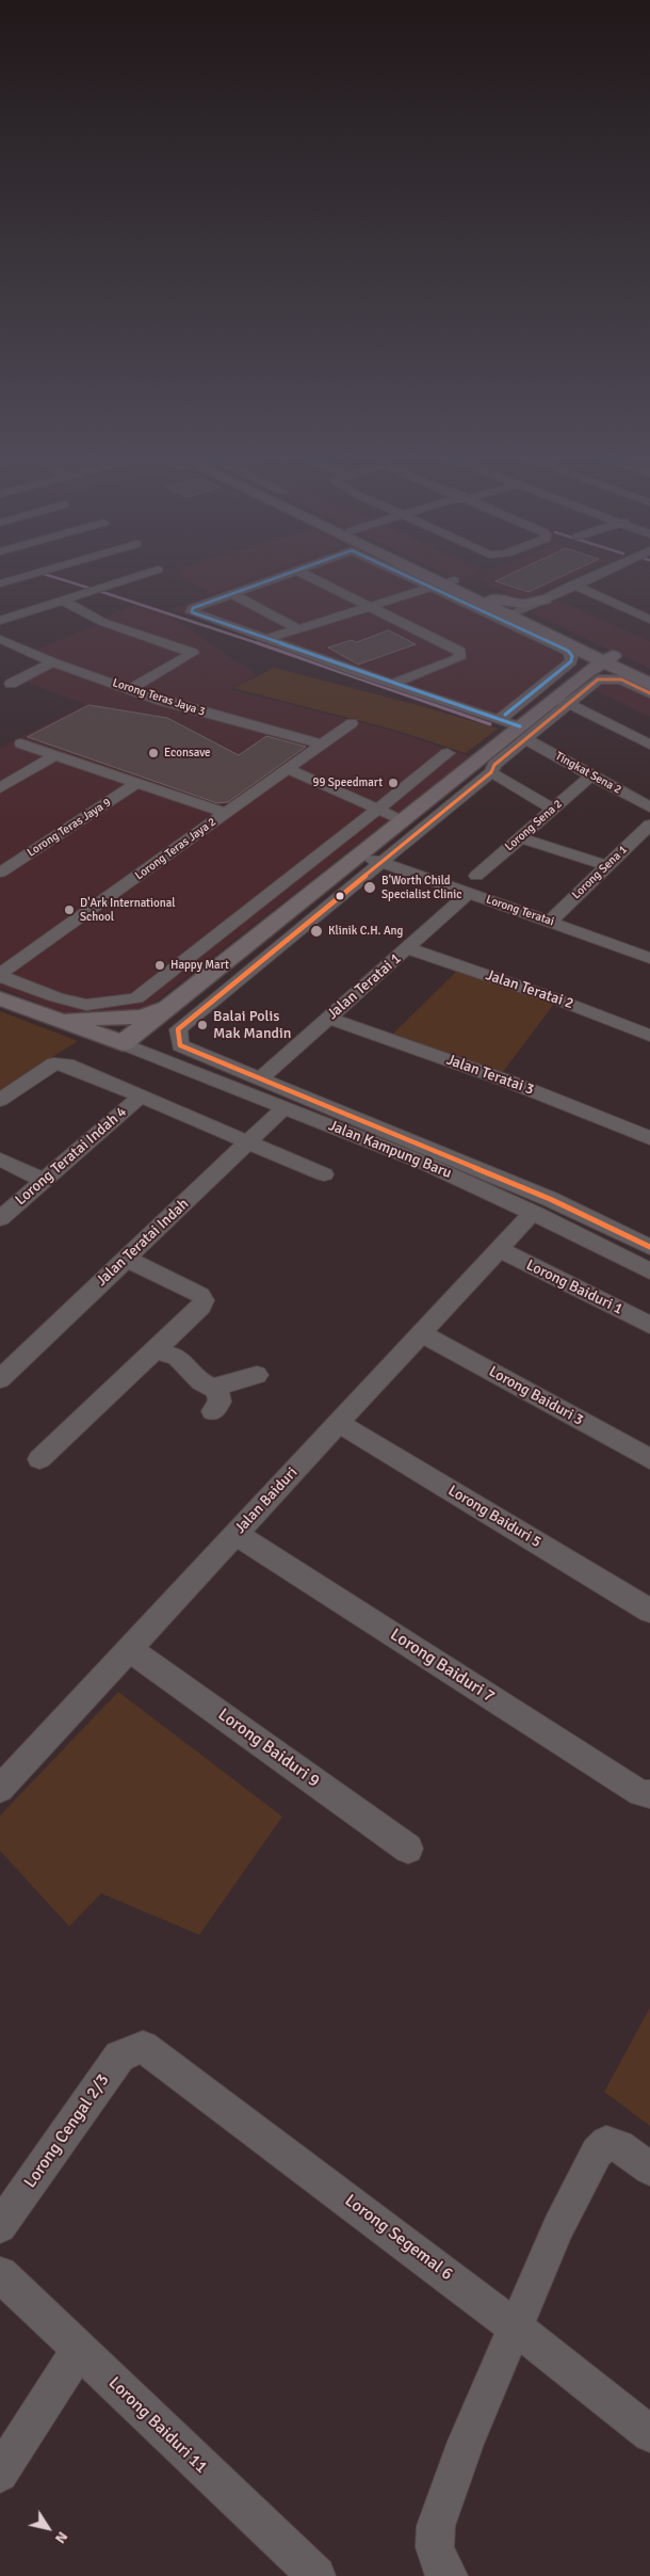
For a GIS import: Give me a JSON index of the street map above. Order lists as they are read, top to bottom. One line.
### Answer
{"streets":{"street":["Lorong Teras Jaya 3","Tingkat Sena 2","Lorong Sena 2","Lorong Teras Jaya 9","Lorong Teras Jaya 2","Lorong Sena 1","Lorong Teratai","Jalan Teratai 1","Jalan Teratai 2","Jalan Teratai 3","Jalan Kampung Baru","Lorong Teratai Indah 4","Jalan Teratai Indah","Lorong Baiduri 1","Lorong Baiduri 3","Jalan Baiduri","Lorong Baiduri 5","Lorong Baiduri 7","Lorong Baiduri 9","Lorong Cengal 2/3","Lorong Segemal 6","Lorong Baiduri 11"]},"crossings":[["Lorong Teras Jaya 3","Lorong Teras Jaya 2"],["Tingkat Sena 2","Lorong Sena 2"],["Lorong Sena 1","Lorong Teratai"],["Lorong Teratai","Jalan Teratai 1"],["Jalan Teratai 1","Jalan Teratai 2"],["Jalan Teratai 1","Jalan Teratai 3"],["Jalan Kampung Baru","Jalan Teratai Indah"],["Jalan Kampung Baru","Jalan Baiduri"],["Lorong Baiduri 1","Jalan Baiduri"],["Lorong Baiduri 3","Jalan Baiduri"],["Jalan Baiduri","Lorong Baiduri 5"],["Jalan Baiduri","Lorong Baiduri 7"],["Jalan Baiduri","Lorong Baiduri 9"],["Lorong Cengal 2/3","Lorong Segemal 6"]],"places":["Econsave","99 Speedmart","B'Worth Child Specialist Clinic","D'Ark International School","Klinik C.H. Ang","Happy Mart","Balai Polis Mak Mandin"],"north":"bottom right"}
